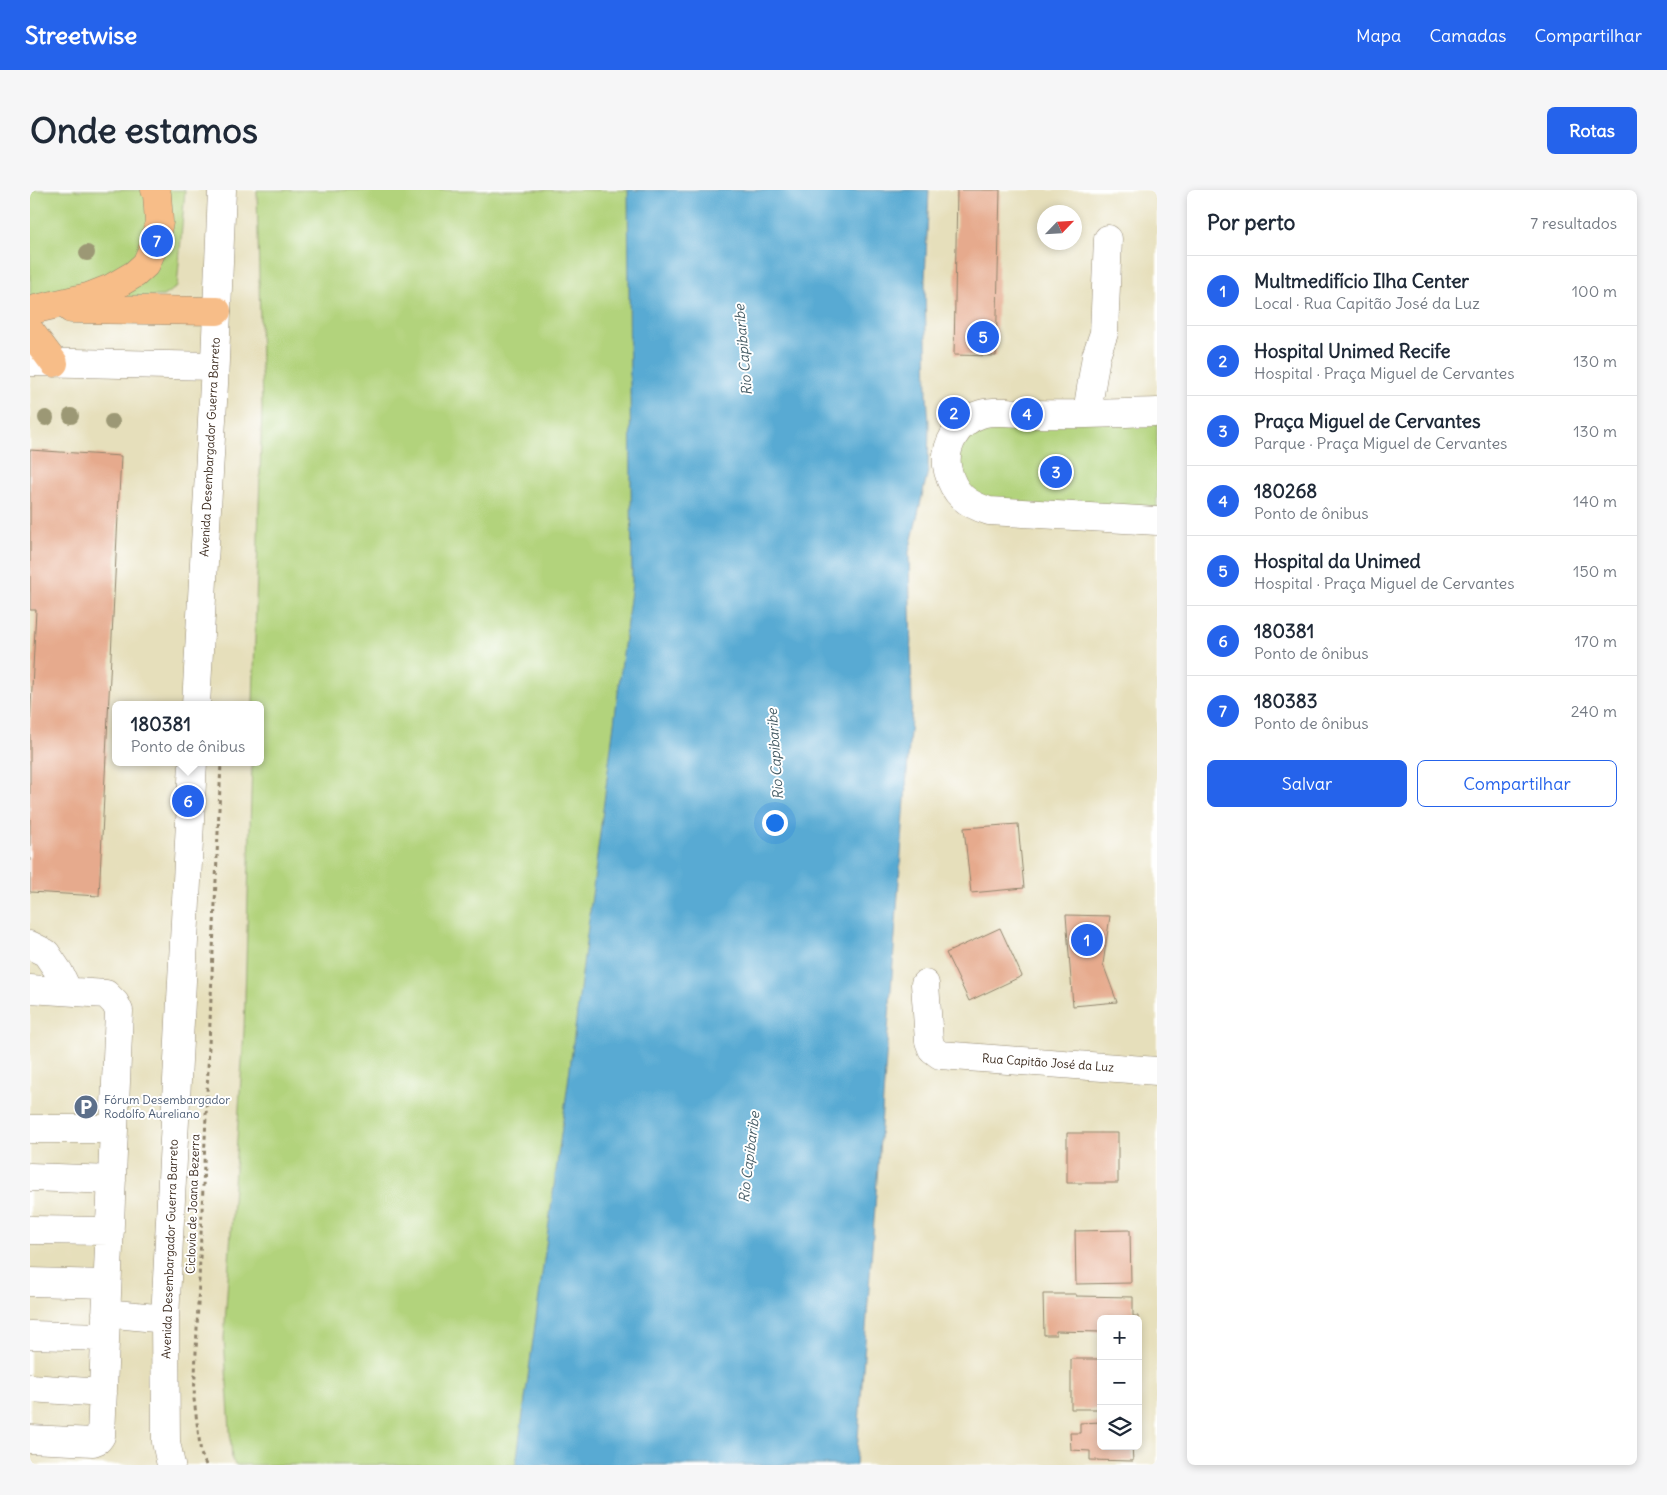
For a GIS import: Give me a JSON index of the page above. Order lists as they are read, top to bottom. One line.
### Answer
{"streets":{"street":["Avenida Desembargador Guerra Barreto","Rua Capitão José da Luz"],"path":["Ciclovia de Joana Bezerra"]},"water":["Rio Capibaribe"],"places":{"parking":["Fórum Desembargador Rodolfo Aureliano"]},"north":"top right","page":{"header":"Streetwise","nav":["Mapa","Camadas","Compartilhar"],"buttons":["Rotas",["Salvar","Compartilhar"]],"title":"Onde estamos","heading":["Por perto","7 resultados"],"pins":["7","5","2","4","3","6","1"],"list":[{"mark":"1","name":"Multmedifício Ilha Center","note":"Local · Rua Capitão José da Luz","value":"100 m"},{"mark":"2","name":"Hospital Unimed Recife","note":"Hospital · Praça Miguel de Cervantes","value":"130 m"},{"mark":"3","name":"Praça Miguel de Cervantes","note":"Parque · Praça Miguel de Cervantes","value":"130 m"},{"mark":"4","name":"180268","note":"Ponto de ônibus","value":"140 m"},{"mark":"5","name":"Hospital da Unimed","note":"Hospital · Praça Miguel de Cervantes","value":"150 m"},{"mark":"6","name":"180381","note":"Ponto de ônibus","value":"170 m"},{"mark":"7","name":"180383","note":"Ponto de ônibus","value":"240 m"}],"popup":["180381","Ponto de ônibus"],"map_buttons":["+","−"]}}
